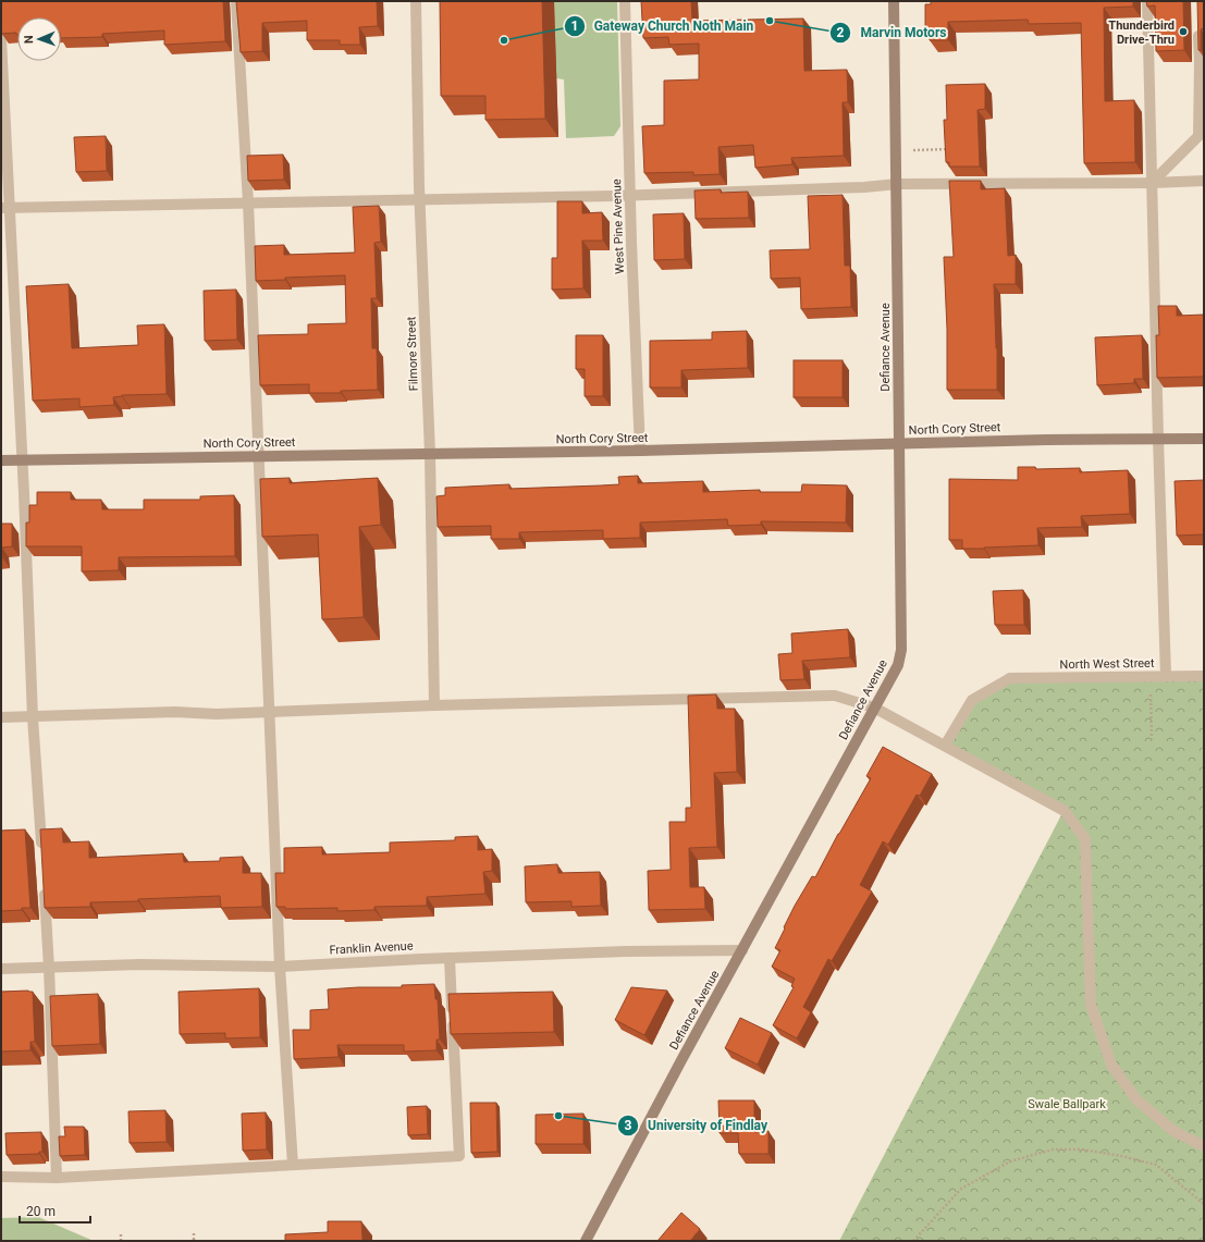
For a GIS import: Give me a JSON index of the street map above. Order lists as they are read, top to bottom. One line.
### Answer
{"streets":{"street":["West Pine Avenue","Defiance Avenue","Filmore Street","North Cory Street","North West Street","Franklin Avenue"]},"crossings":[["West Pine Avenue","North Cory Street"],["Defiance Avenue","North Cory Street"],["Defiance Avenue","Franklin Avenue"],["Filmore Street","North Cory Street"]],"parks":["Swale Ballpark"],"places":["Marvin Motors","Thunderbird Drive-Thru","Gateway Church Noth Main","University of Findlay"],"scale_bar":"20 m","north":"left"}
